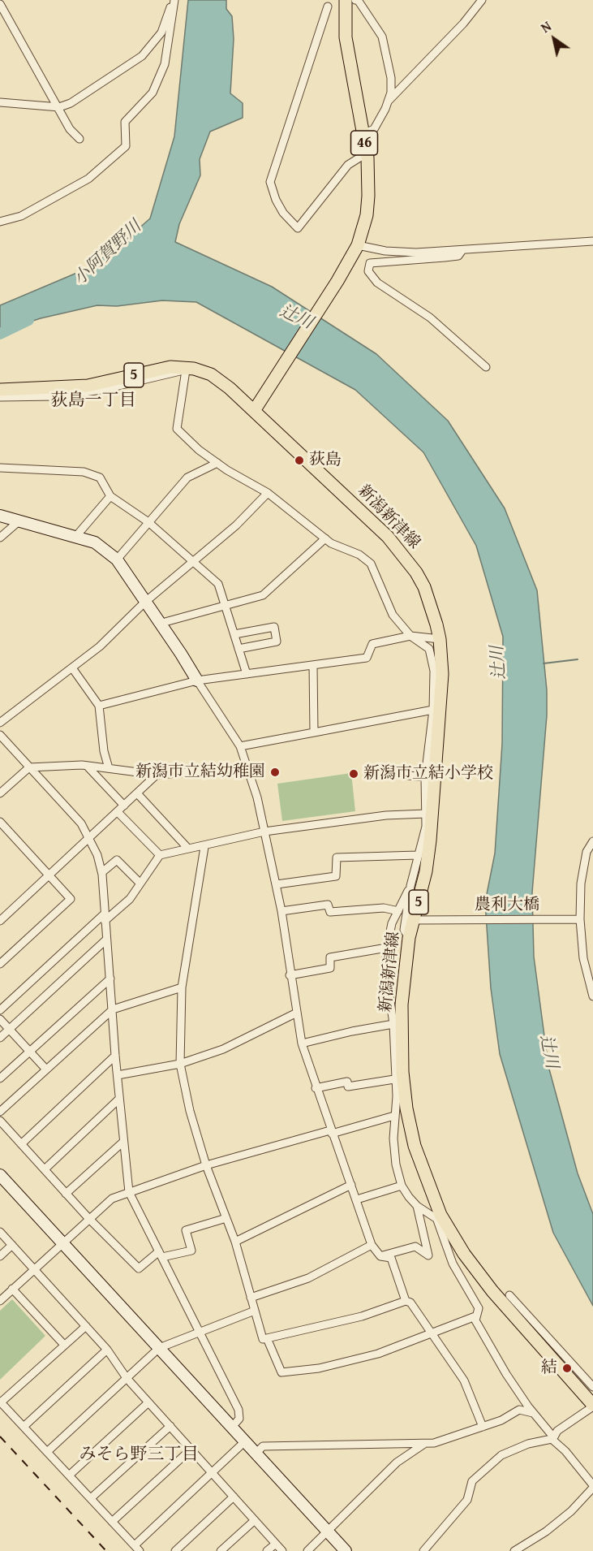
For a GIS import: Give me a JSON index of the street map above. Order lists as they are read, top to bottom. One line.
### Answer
{"streets":{"main road":["46","5","新潟新津線"],"street":["農利大橋"]},"crossings":[["46","5"],["46","新潟新津線"],["5","新潟新津線"],["新潟新津線","農利大橋"]],"districts":["荻島一丁目","みそら野三丁目"],"water":["小阿賀野川","辻川"],"places":["荻島","新潟市立結幼稚園","新潟市立結小学校","結"],"north":"top left"}
